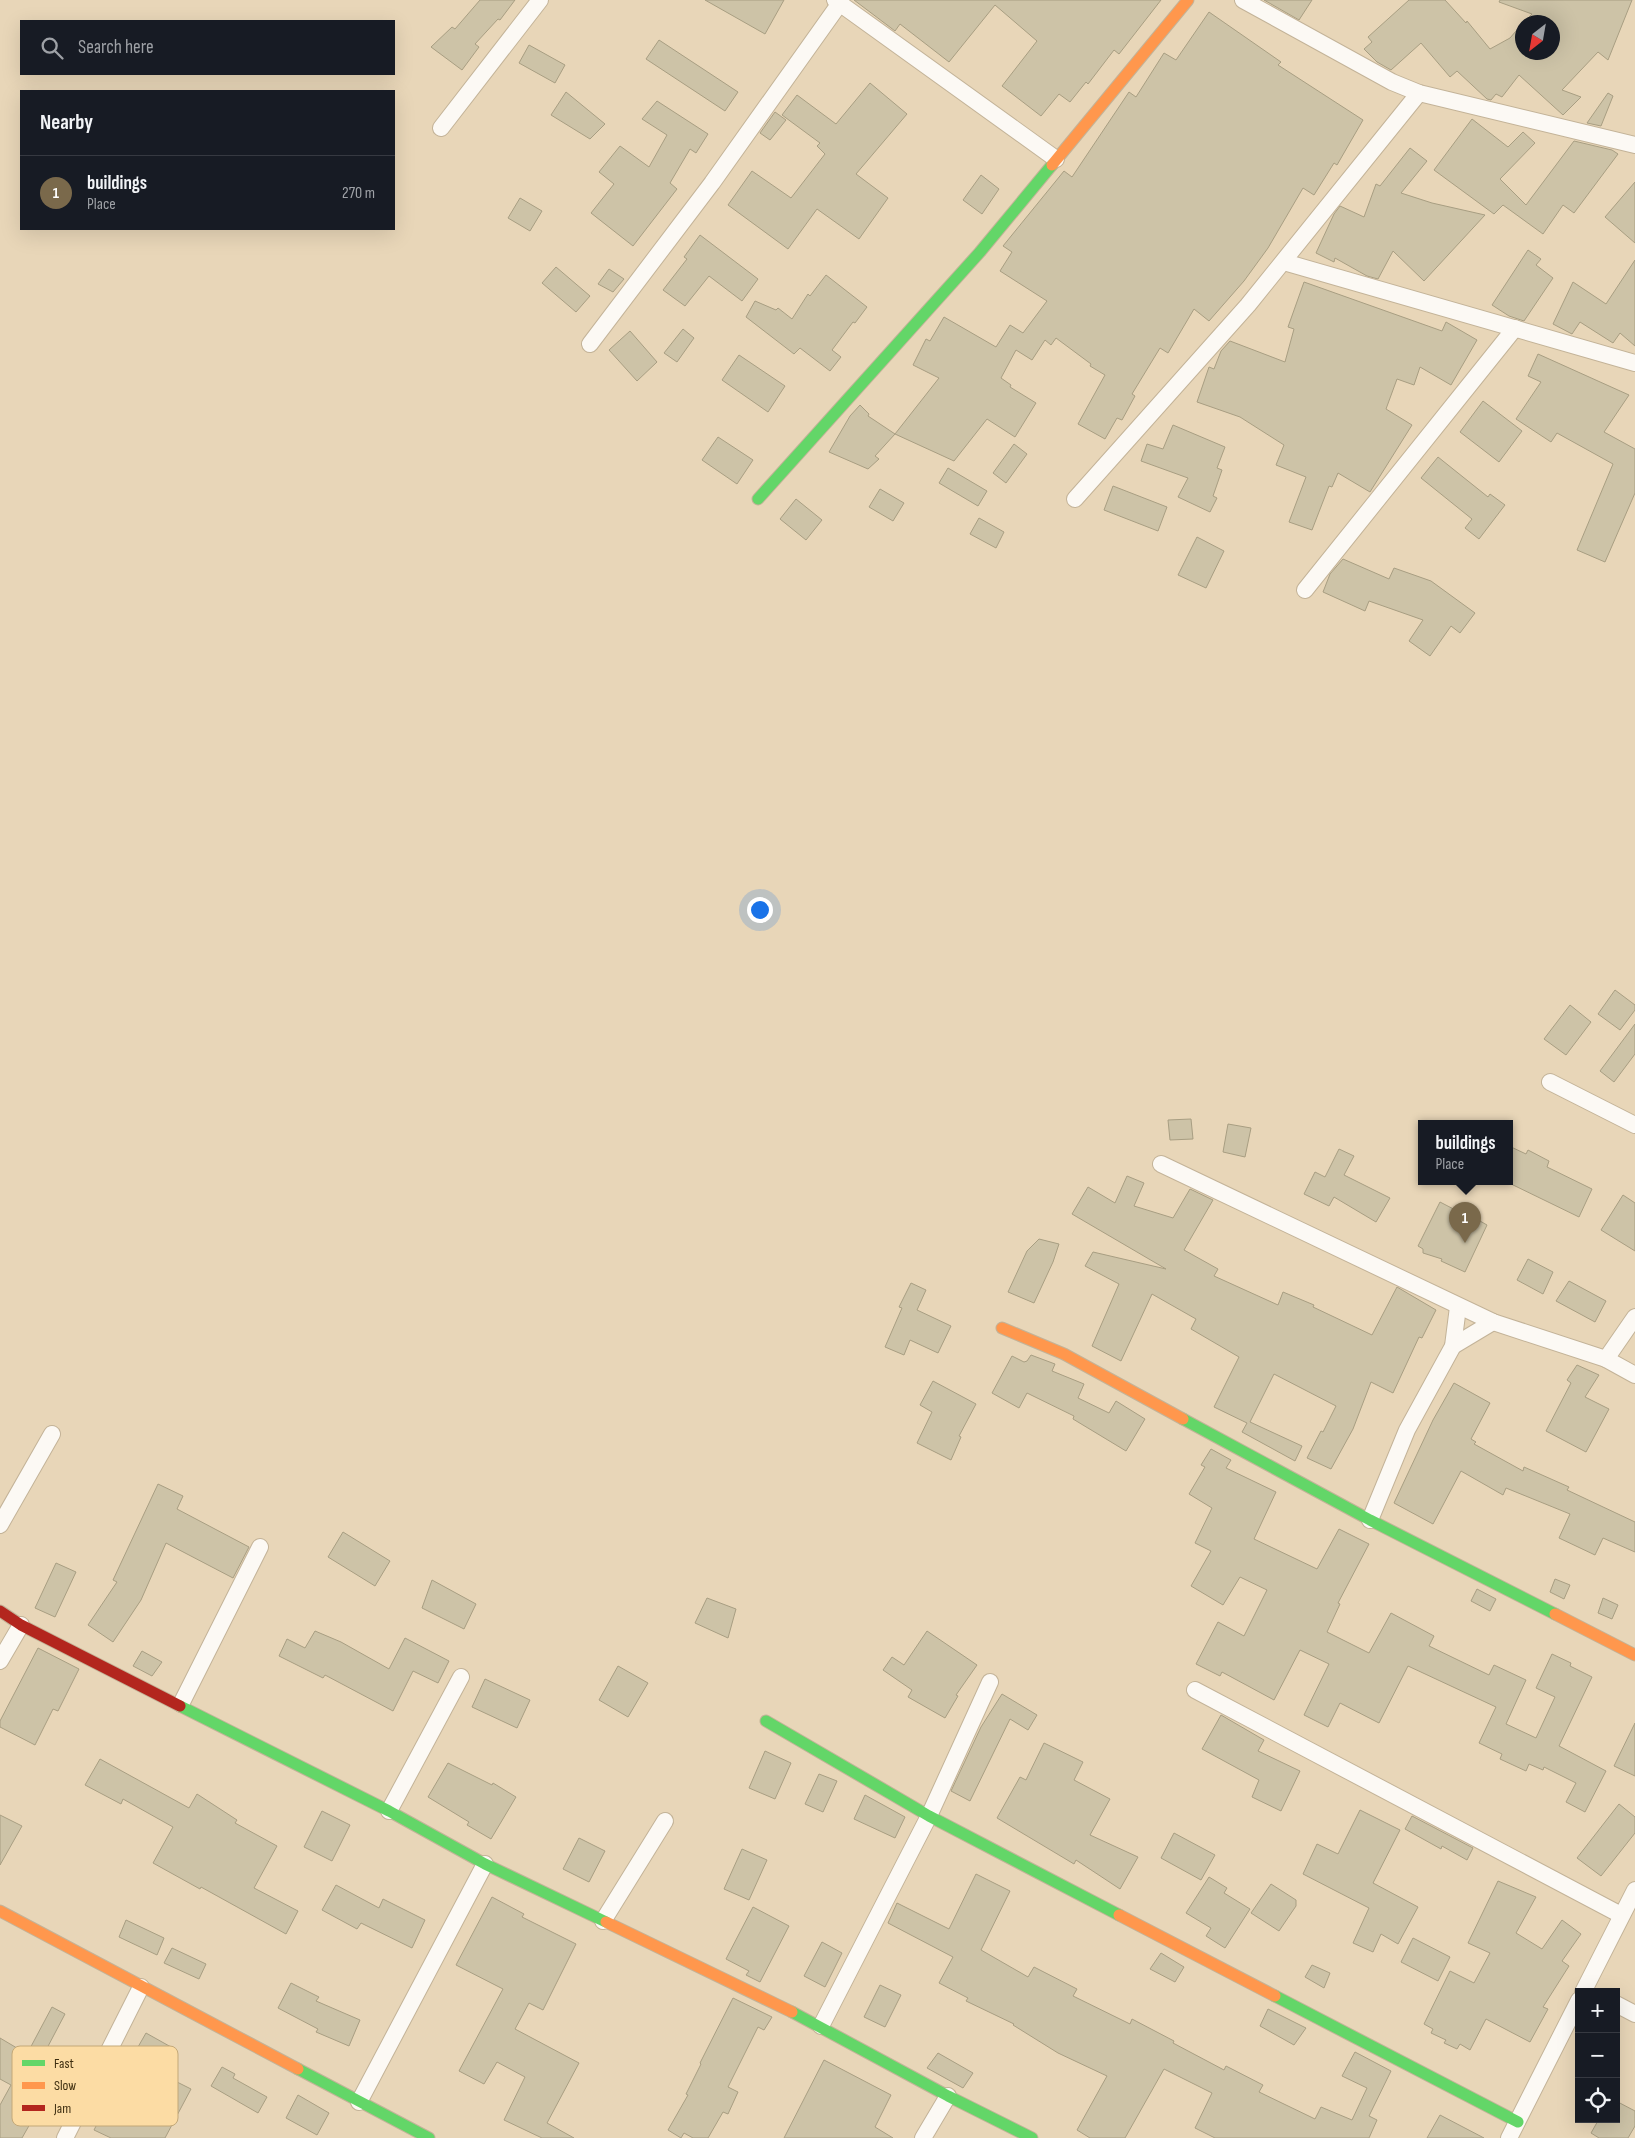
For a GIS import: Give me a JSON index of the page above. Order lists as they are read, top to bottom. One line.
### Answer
{"legend":["Fast","Slow","Jam"],"north":"bottom left","page":{"search":"Search here","heading":"Nearby","list":[{"mark":"1","name":"buildings","note":"Place","value":"270 m"}],"popup":["buildings","Place"],"pins":"1","map_buttons":["+","−"]}}
